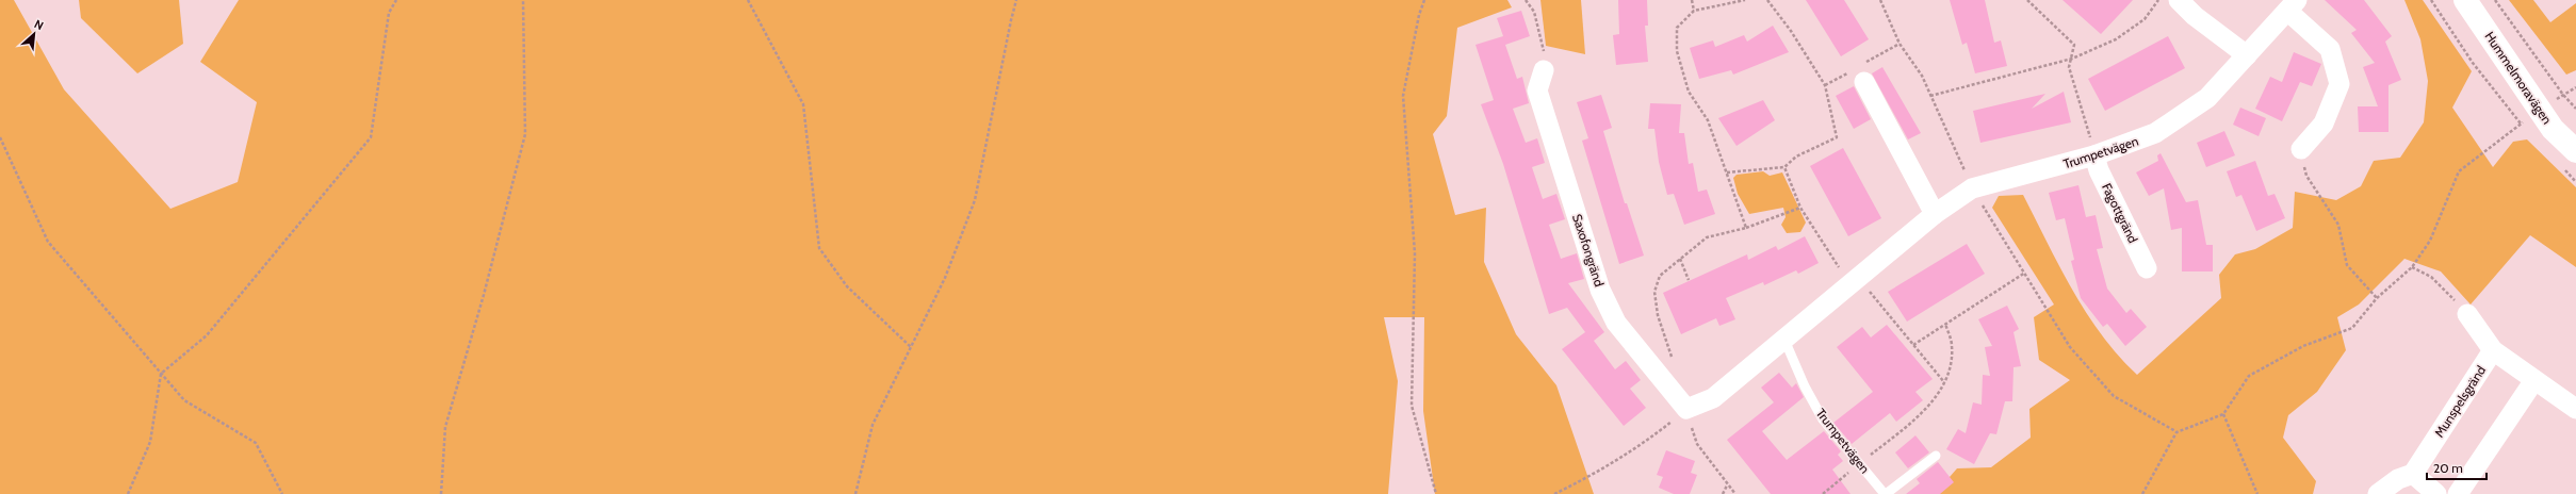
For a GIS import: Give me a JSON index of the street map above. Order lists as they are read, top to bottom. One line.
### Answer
{"streets":{"street":["Hummelmoravägen","Trumpetvägen","Fagottgränd","Saxofongränd","Munspelsgränd"]},"crossings":[["Trumpetvägen","Fagottgränd"],["Trumpetvägen","Saxofongränd"]],"scale_bar":"20 m","north":"top right"}
